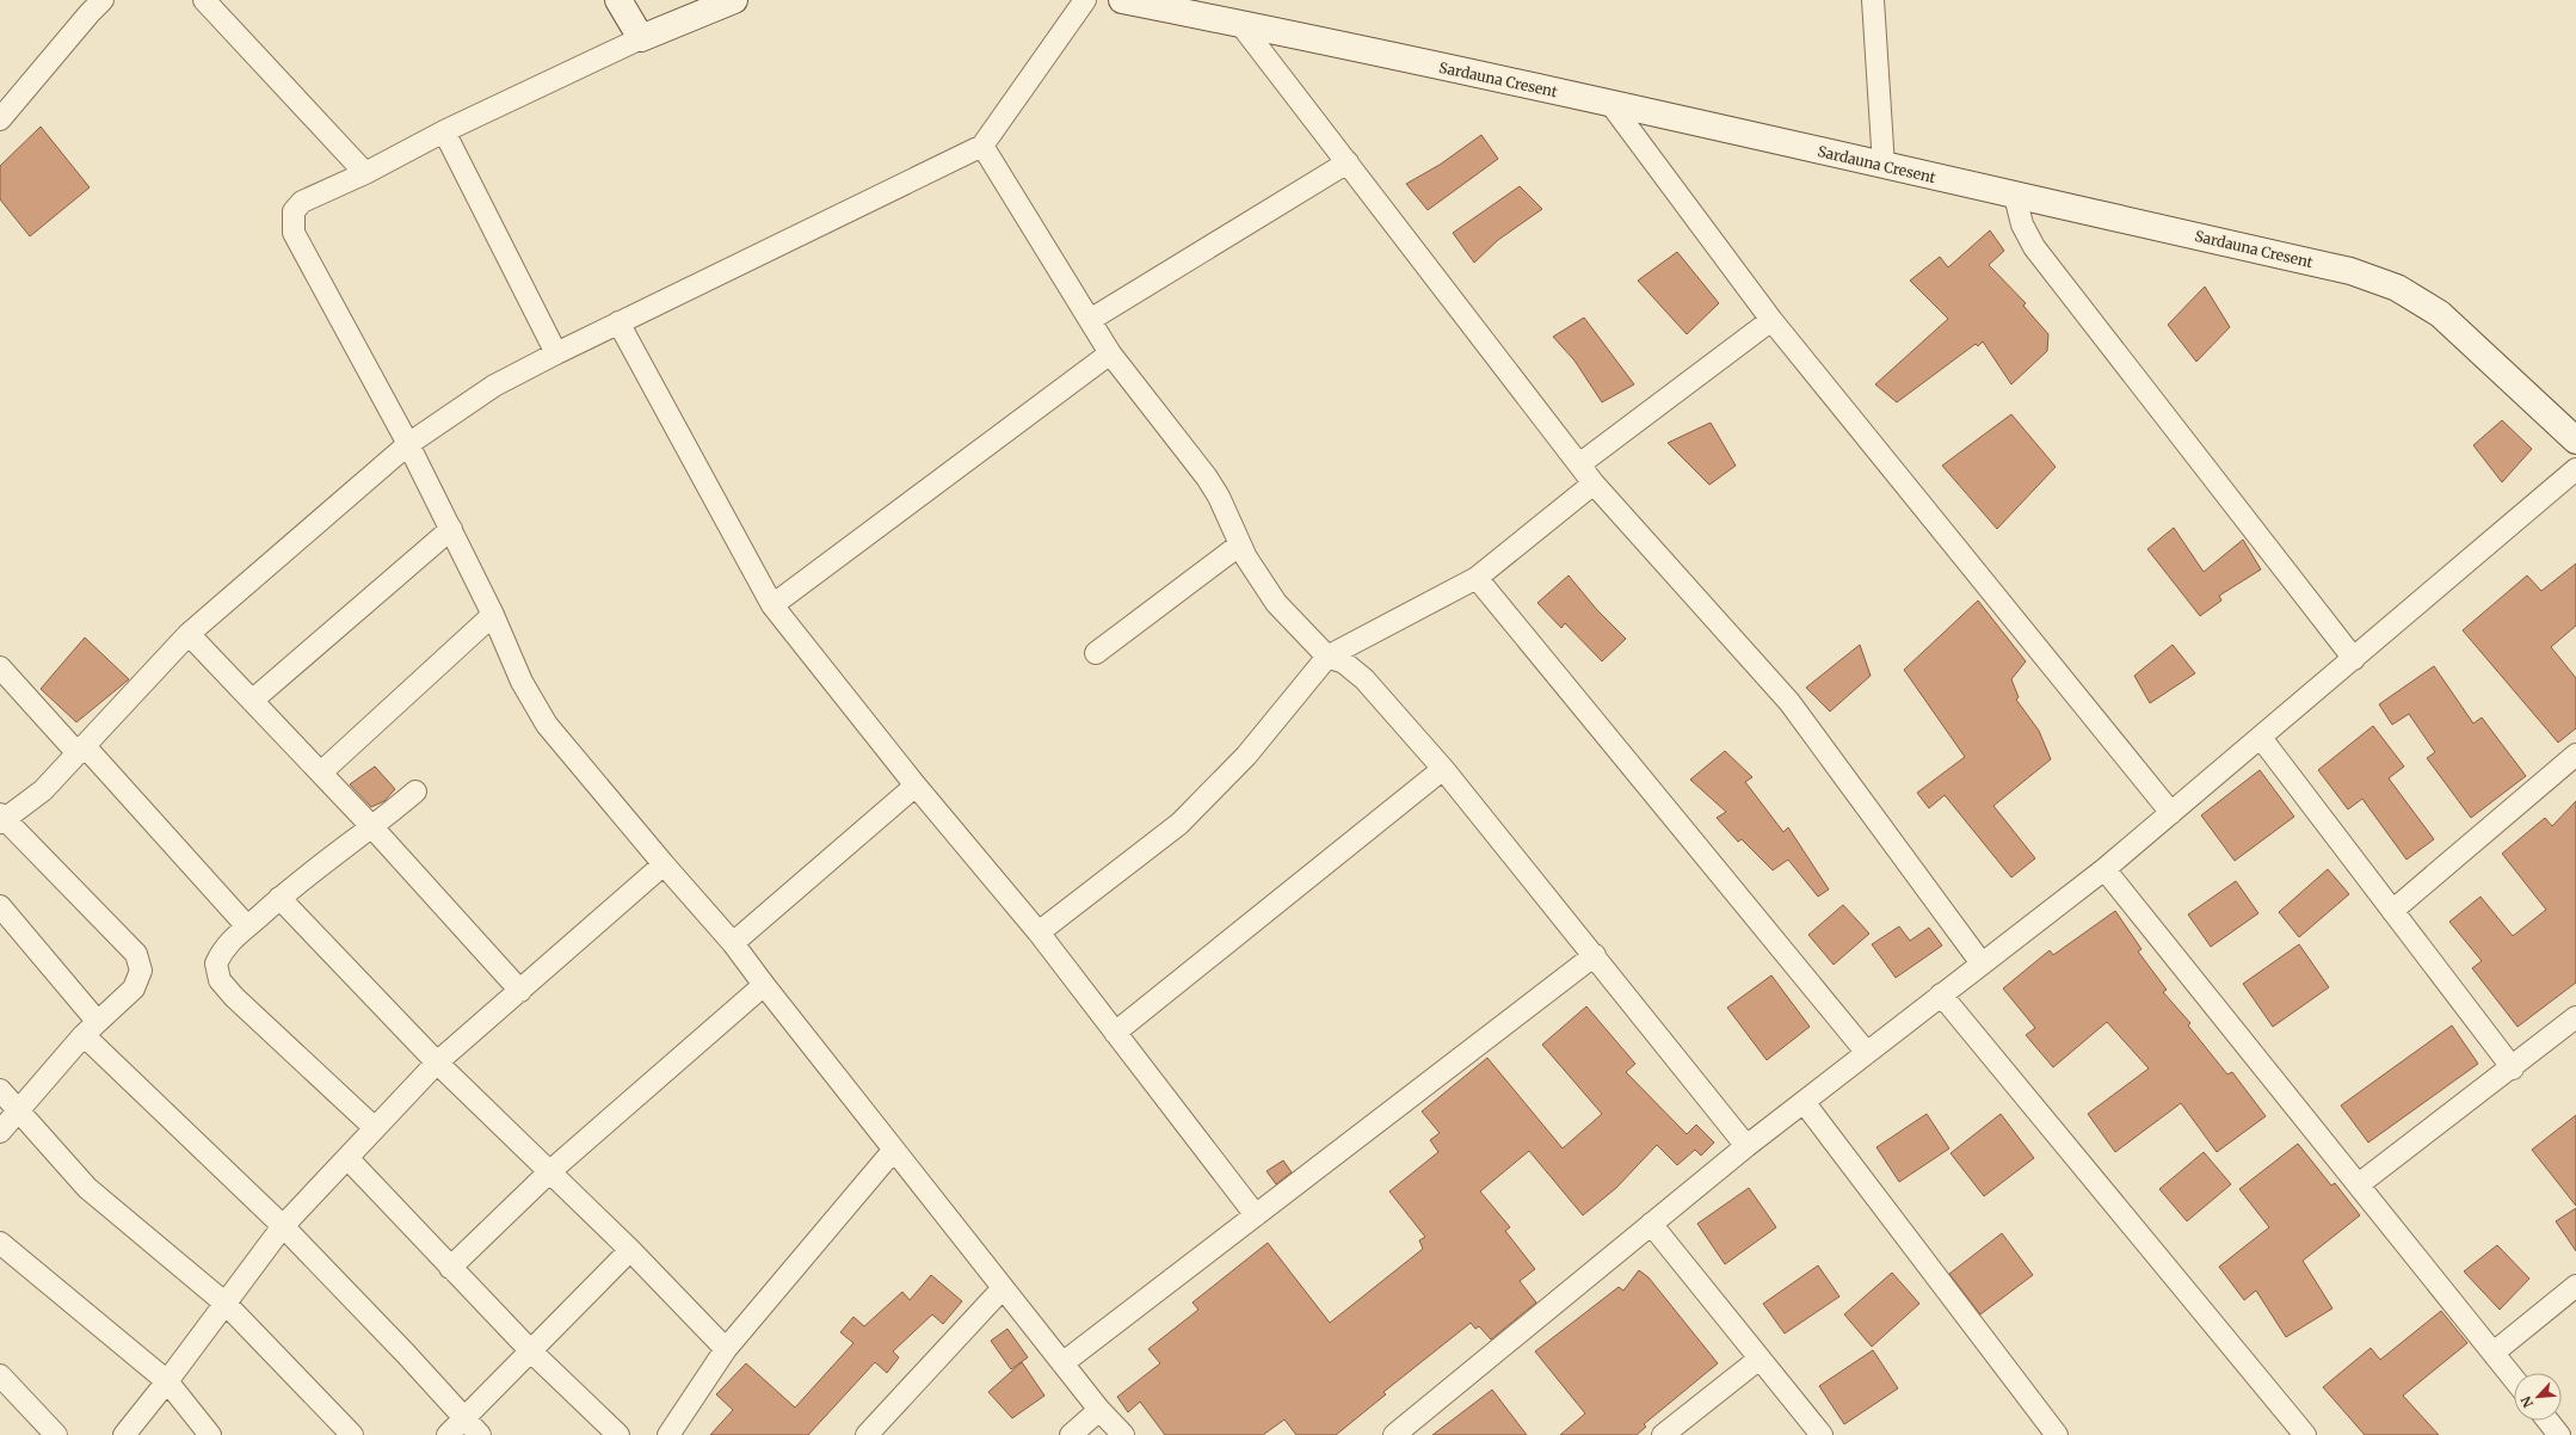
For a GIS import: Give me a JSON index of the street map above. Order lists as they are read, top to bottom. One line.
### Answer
{"streets":{"street":["Sardauna Cresent"]},"north":"bottom left"}
